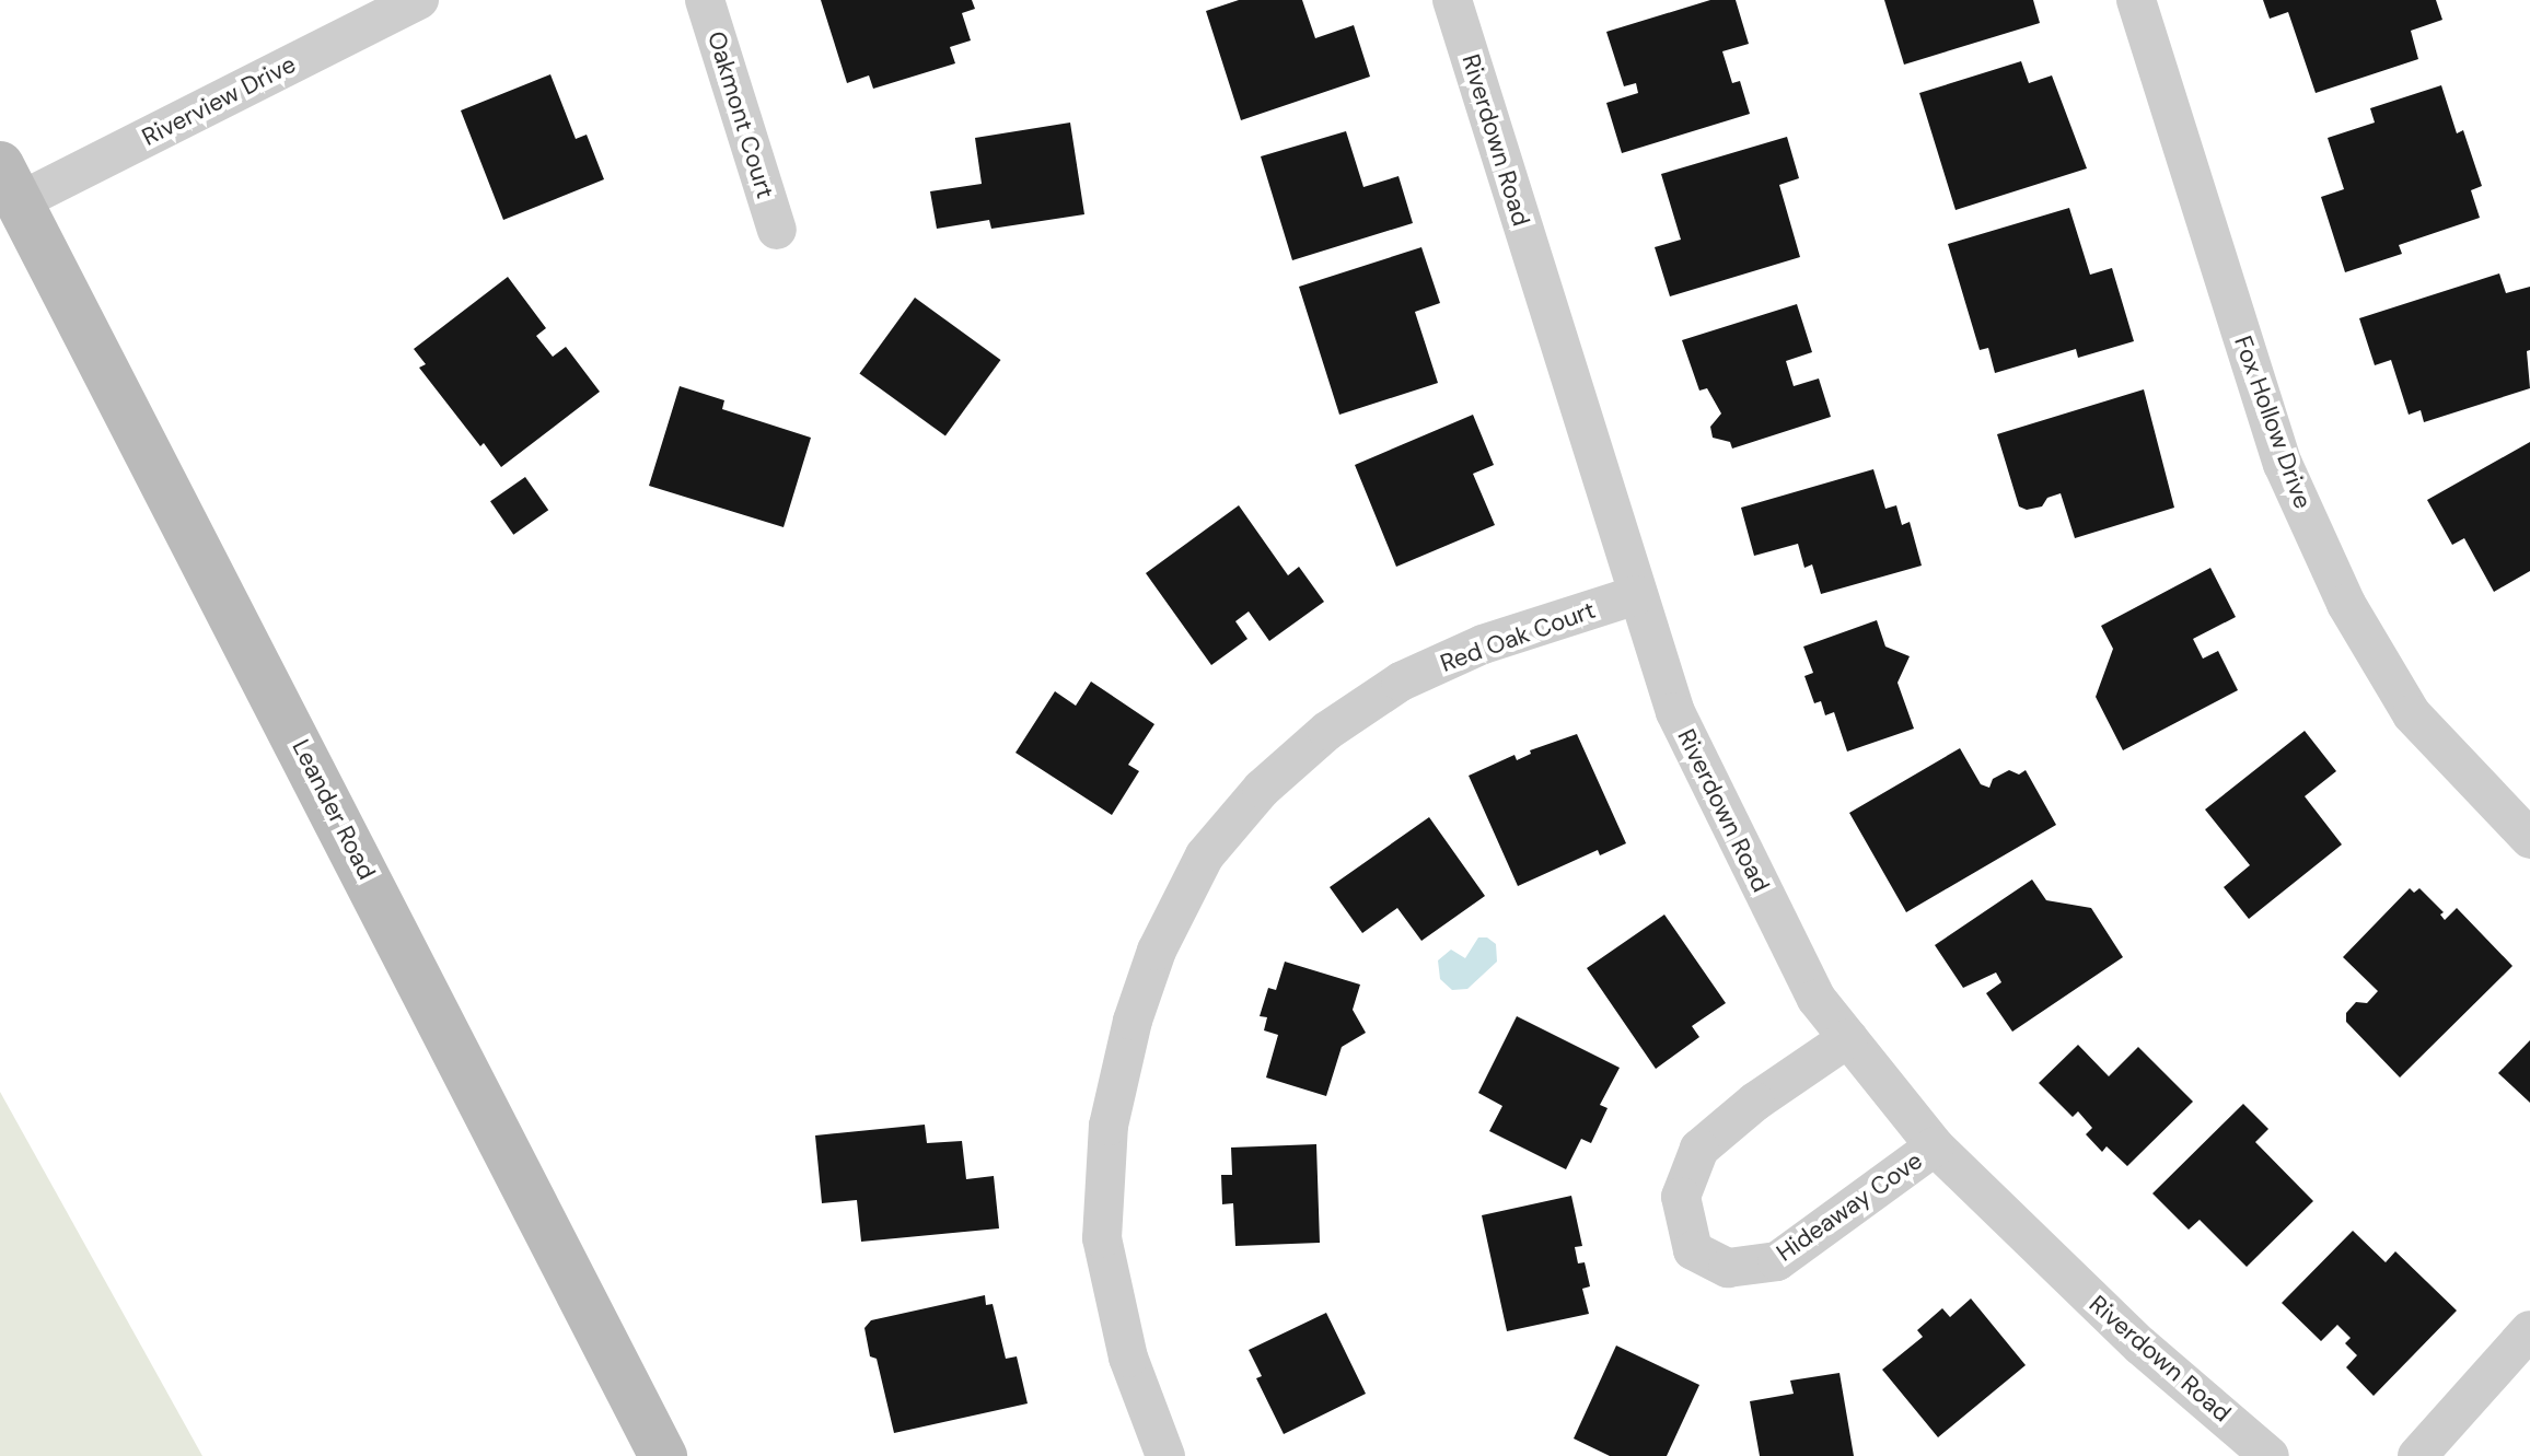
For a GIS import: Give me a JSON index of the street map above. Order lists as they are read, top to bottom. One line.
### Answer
{"streets":{"main road":["Leander Road"],"street":["Riverview Drive","Oakmont Court","Riverdown Road","Fox Hollow Drive","Red Oak Court","Hideaway Cove"]},"crossings":[["Riverview Drive","Leander Road"],["Riverdown Road","Red Oak Court"],["Riverdown Road","Hideaway Cove"]]}
